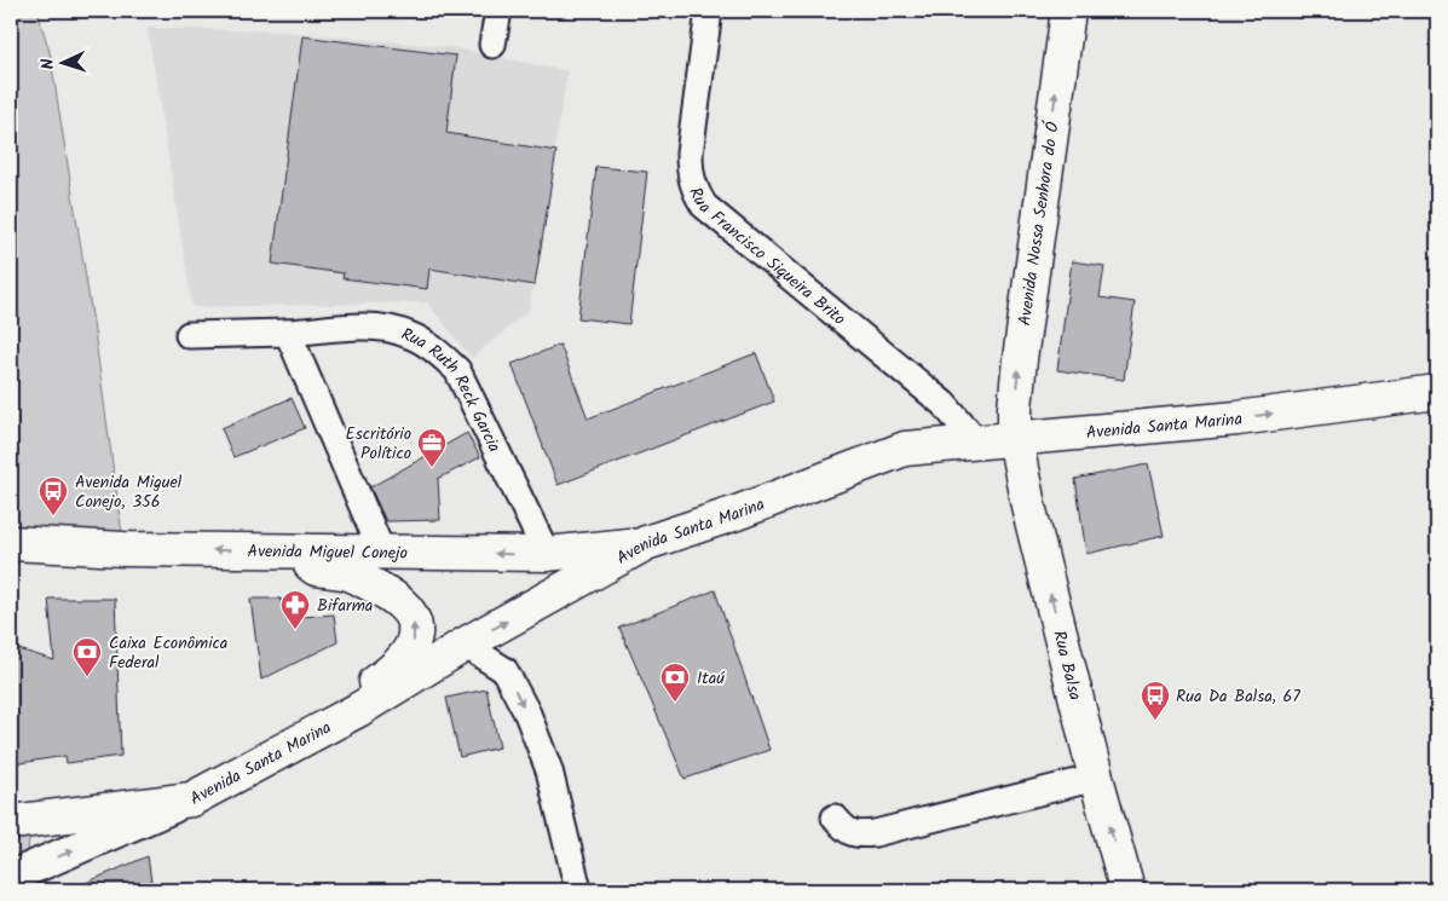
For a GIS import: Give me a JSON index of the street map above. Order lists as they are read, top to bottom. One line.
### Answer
{"streets":{"main road":["Avenida Nossa Senhora do Ó","Avenida Santa Marina","Avenida Miguel Conejo","Rua Balsa"],"street":["Rua Francisco Siqueira Brito","Rua Ruth Reck Garcia"]},"crossings":[["Avenida Nossa Senhora do Ó","Avenida Santa Marina"],["Avenida Nossa Senhora do Ó","Rua Balsa"],["Rua Francisco Siqueira Brito","Avenida Santa Marina"],["Rua Ruth Reck Garcia","Avenida Miguel Conejo"],["Avenida Santa Marina","Avenida Miguel Conejo"],["Avenida Santa Marina","Rua Balsa"]],"one_way":["Avenida Nossa Senhora do Ó","Avenida Santa Marina","Rua Balsa"],"places":{"office":["Escritório Político"],"bus stop":["Avenida Miguel Conejo, 356","Rua Da Balsa, 67"],"pharmacy":["Bifarma"],"bank":["Caixa Econômica Federal","Itaú"]},"north":"left"}
